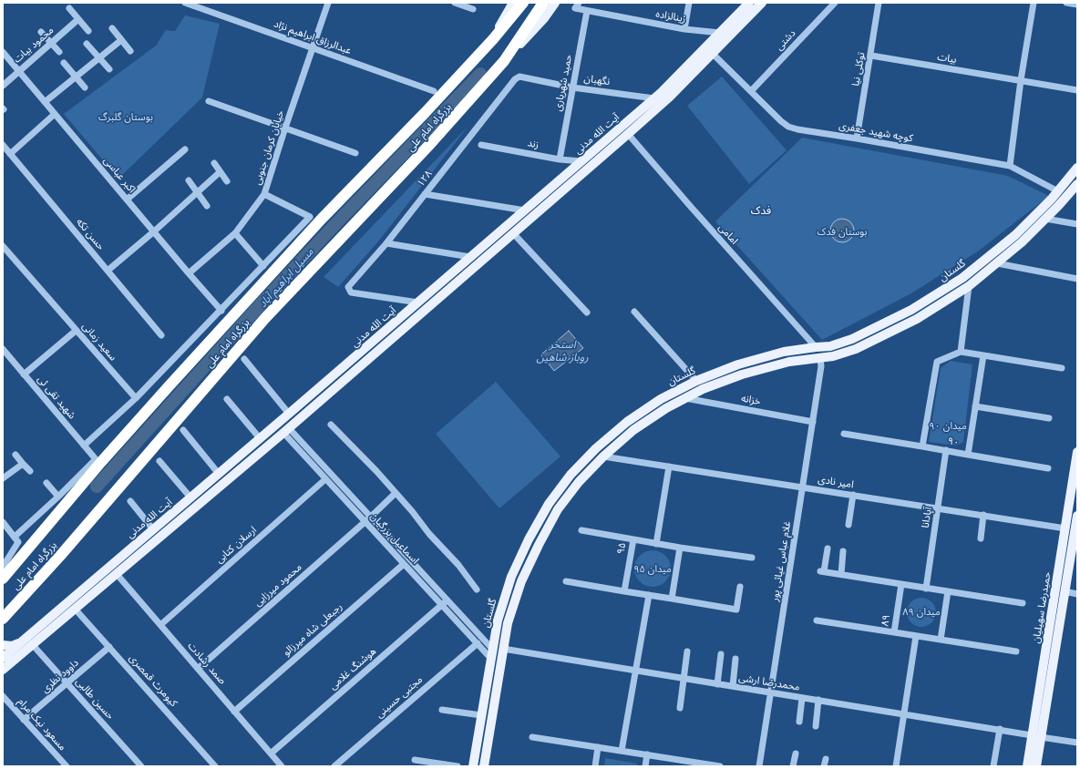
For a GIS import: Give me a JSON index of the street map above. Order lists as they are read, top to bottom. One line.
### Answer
{"streets":{"highway":["بزرگراه امام علی"],"main road":["آیت الله مدنی","گلستان","حمیدرضا سهیلیان"],"street":["زینالزاده","عبدالرزاق ابراهیم نژاد","دشتی","محمود بیات","بیات","توکلی نیا","نگهبان","حمید شهریاری","کوچه شهید جعفری","زند","خیابان کرمان جنوبی","اکبر عباسی","۱۲۸","حسن تکه","امامی","سعید زمانی","شهید تقی ئی","خزانه","۹۰","امیر نادی","آپادانا","اسماعیل بزرگیان","ارسلان کتابی","۹۵","غلام عباس غیاثی ‌پور","محمود میرزایی","۸۹","رجبعلی شاه میرزالو","صمد رشادت","هوشنگ غلامی","داوود نظری","کیومرث قمصری","محمدرضا ارشی","مجتبی حسینی","حسین طالبی","مسعود نیک مرام"]},"crossings":[["زینالزاده","حمید شهریاری"],["زینالزاده","آیت الله مدنی"],["عبدالرزاق ابراهیم نژاد","خیابان کرمان جنوبی"],["دشتی","کوچه شهید جعفری"],["محمود بیات","اکبر عباسی"],["بیات","توکلی نیا"],["توکلی نیا","کوچه شهید جعفری"],["نگهبان","حمید شهریاری"],["نگهبان","آیت الله مدنی"],["نگهبان","۱۲۸"],["حمید شهریاری","زند"],["کوچه شهید جعفری","آیت الله مدنی"],["کوچه شهید جعفری","گلستان"],["آیت الله مدنی","زند"],["آیت الله مدنی","۱۲۸"],["آیت الله مدنی","امامی"],["آیت الله مدنی","اسماعیل بزرگیان"],["خیابان کرمان جنوبی","اکبر عباسی"],["امامی","گلستان"],["گلستان","خزانه"],["گلستان","امیر نادی"],["گلستان","اسماعیل بزرگیان"],["گلستان","غلام عباس غیاثی ‌پور"],["گلستان","محمدرضا ارشی"],["خزانه","غلام عباس غیاثی ‌پور"],["۹۰","آپادانا"],["امیر نادی","آپادانا"],["امیر نادی","غلام عباس غیاثی ‌پور"],["امیر نادی","حمیدرضا سهیلیان"],["اسماعیل بزرگیان","ارسلان کتابی"],["اسماعیل بزرگیان","محمود میرزایی"],["اسماعیل بزرگیان","رجبعلی شاه میرزالو"],["اسماعیل بزرگیان","هوشنگ غلامی"],["اسماعیل بزرگیان","مجتبی حسینی"],["ارسلان کتابی","صمد رشادت"],["غلام عباس غیاثی ‌پور","محمدرضا ارشی"],["محمود میرزایی","صمد رشادت"],["حمیدرضا سهیلیان","محمدرضا ارشی"],["رجبعلی شاه میرزالو","صمد رشادت"],["صمد رشادت","هوشنگ غلامی"],["داوود نظری","کیومرث قمصری"],["داوود نظری","حسین طالبی"],["داوود نظری","مسعود نیک مرام"]],"districts":["فدک"],"water":["مسیل ابراهیم آباد","استخر روباز شاهین"],"parks":["بوستان گلبرگ","بوستان فدک","میدان ۹۰","میدان ۹۵","میدان ۸۹"]}
